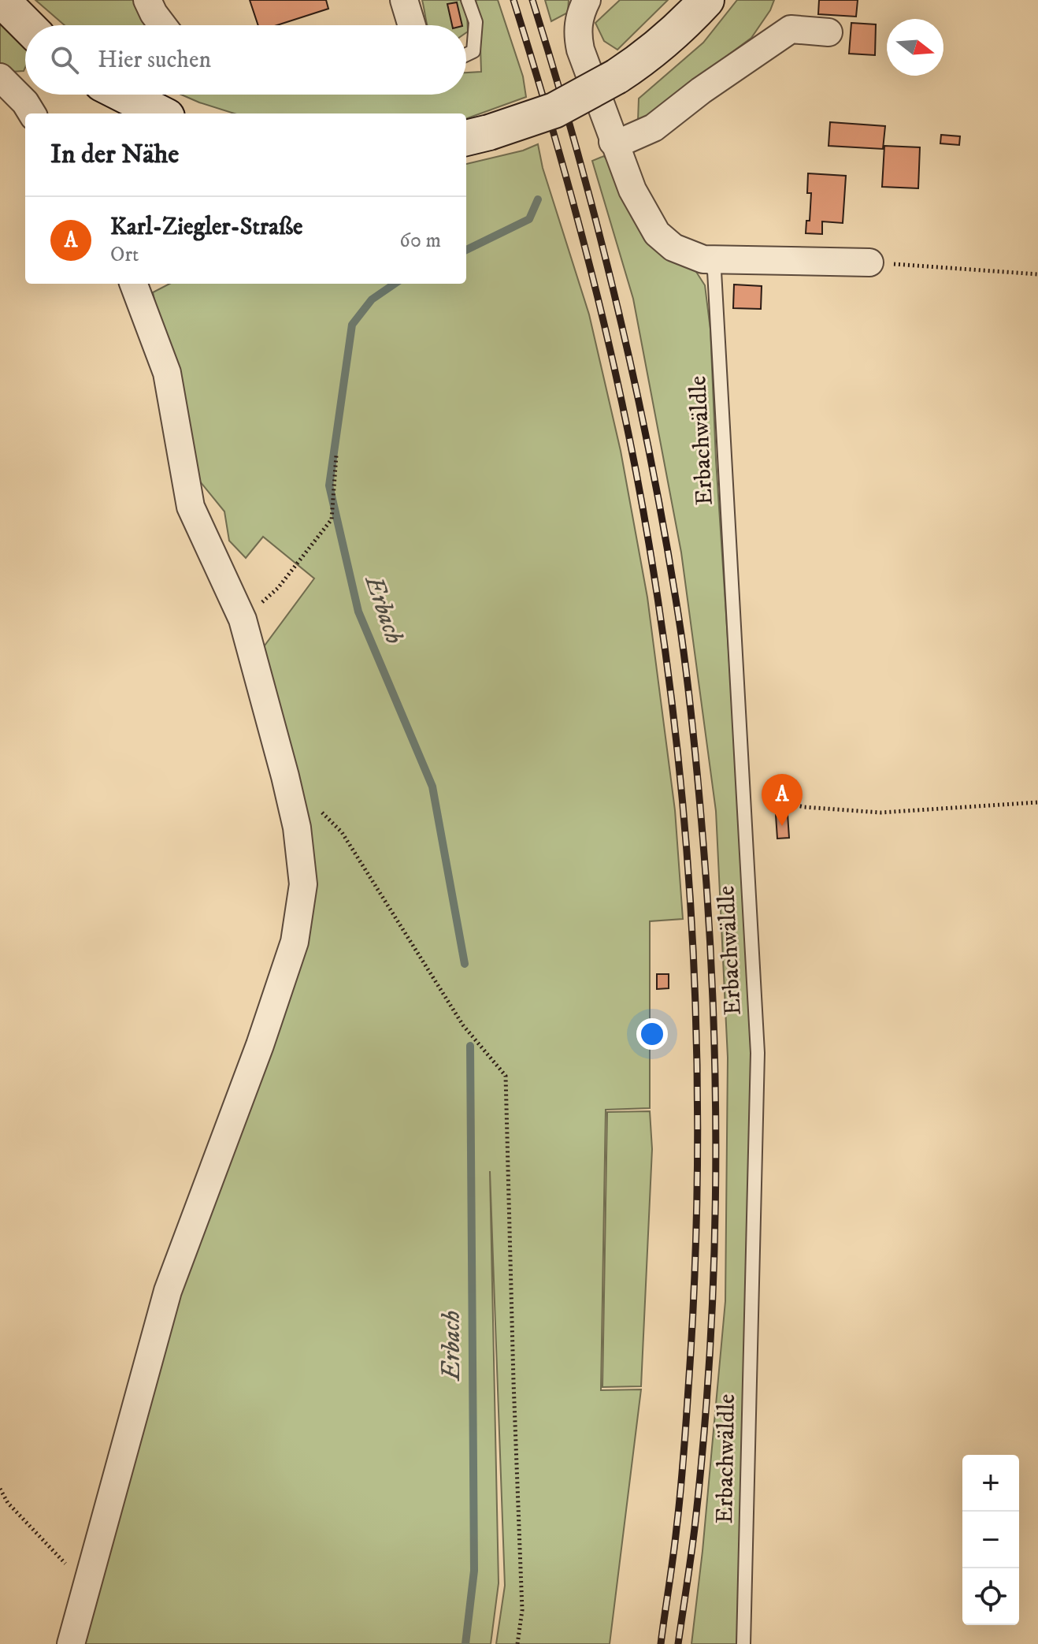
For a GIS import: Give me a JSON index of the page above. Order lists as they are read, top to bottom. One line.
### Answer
{"streets":{"lane":["Erbachwäldle"]},"water":["Erbach"],"north":"right","page":{"search":"Hier suchen","heading":"In der Nähe","list":[{"mark":"A","name":"Karl-Ziegler-Straße","note":"Ort","value":"60 m"}],"pins":"A","map_buttons":["+","−"]}}
